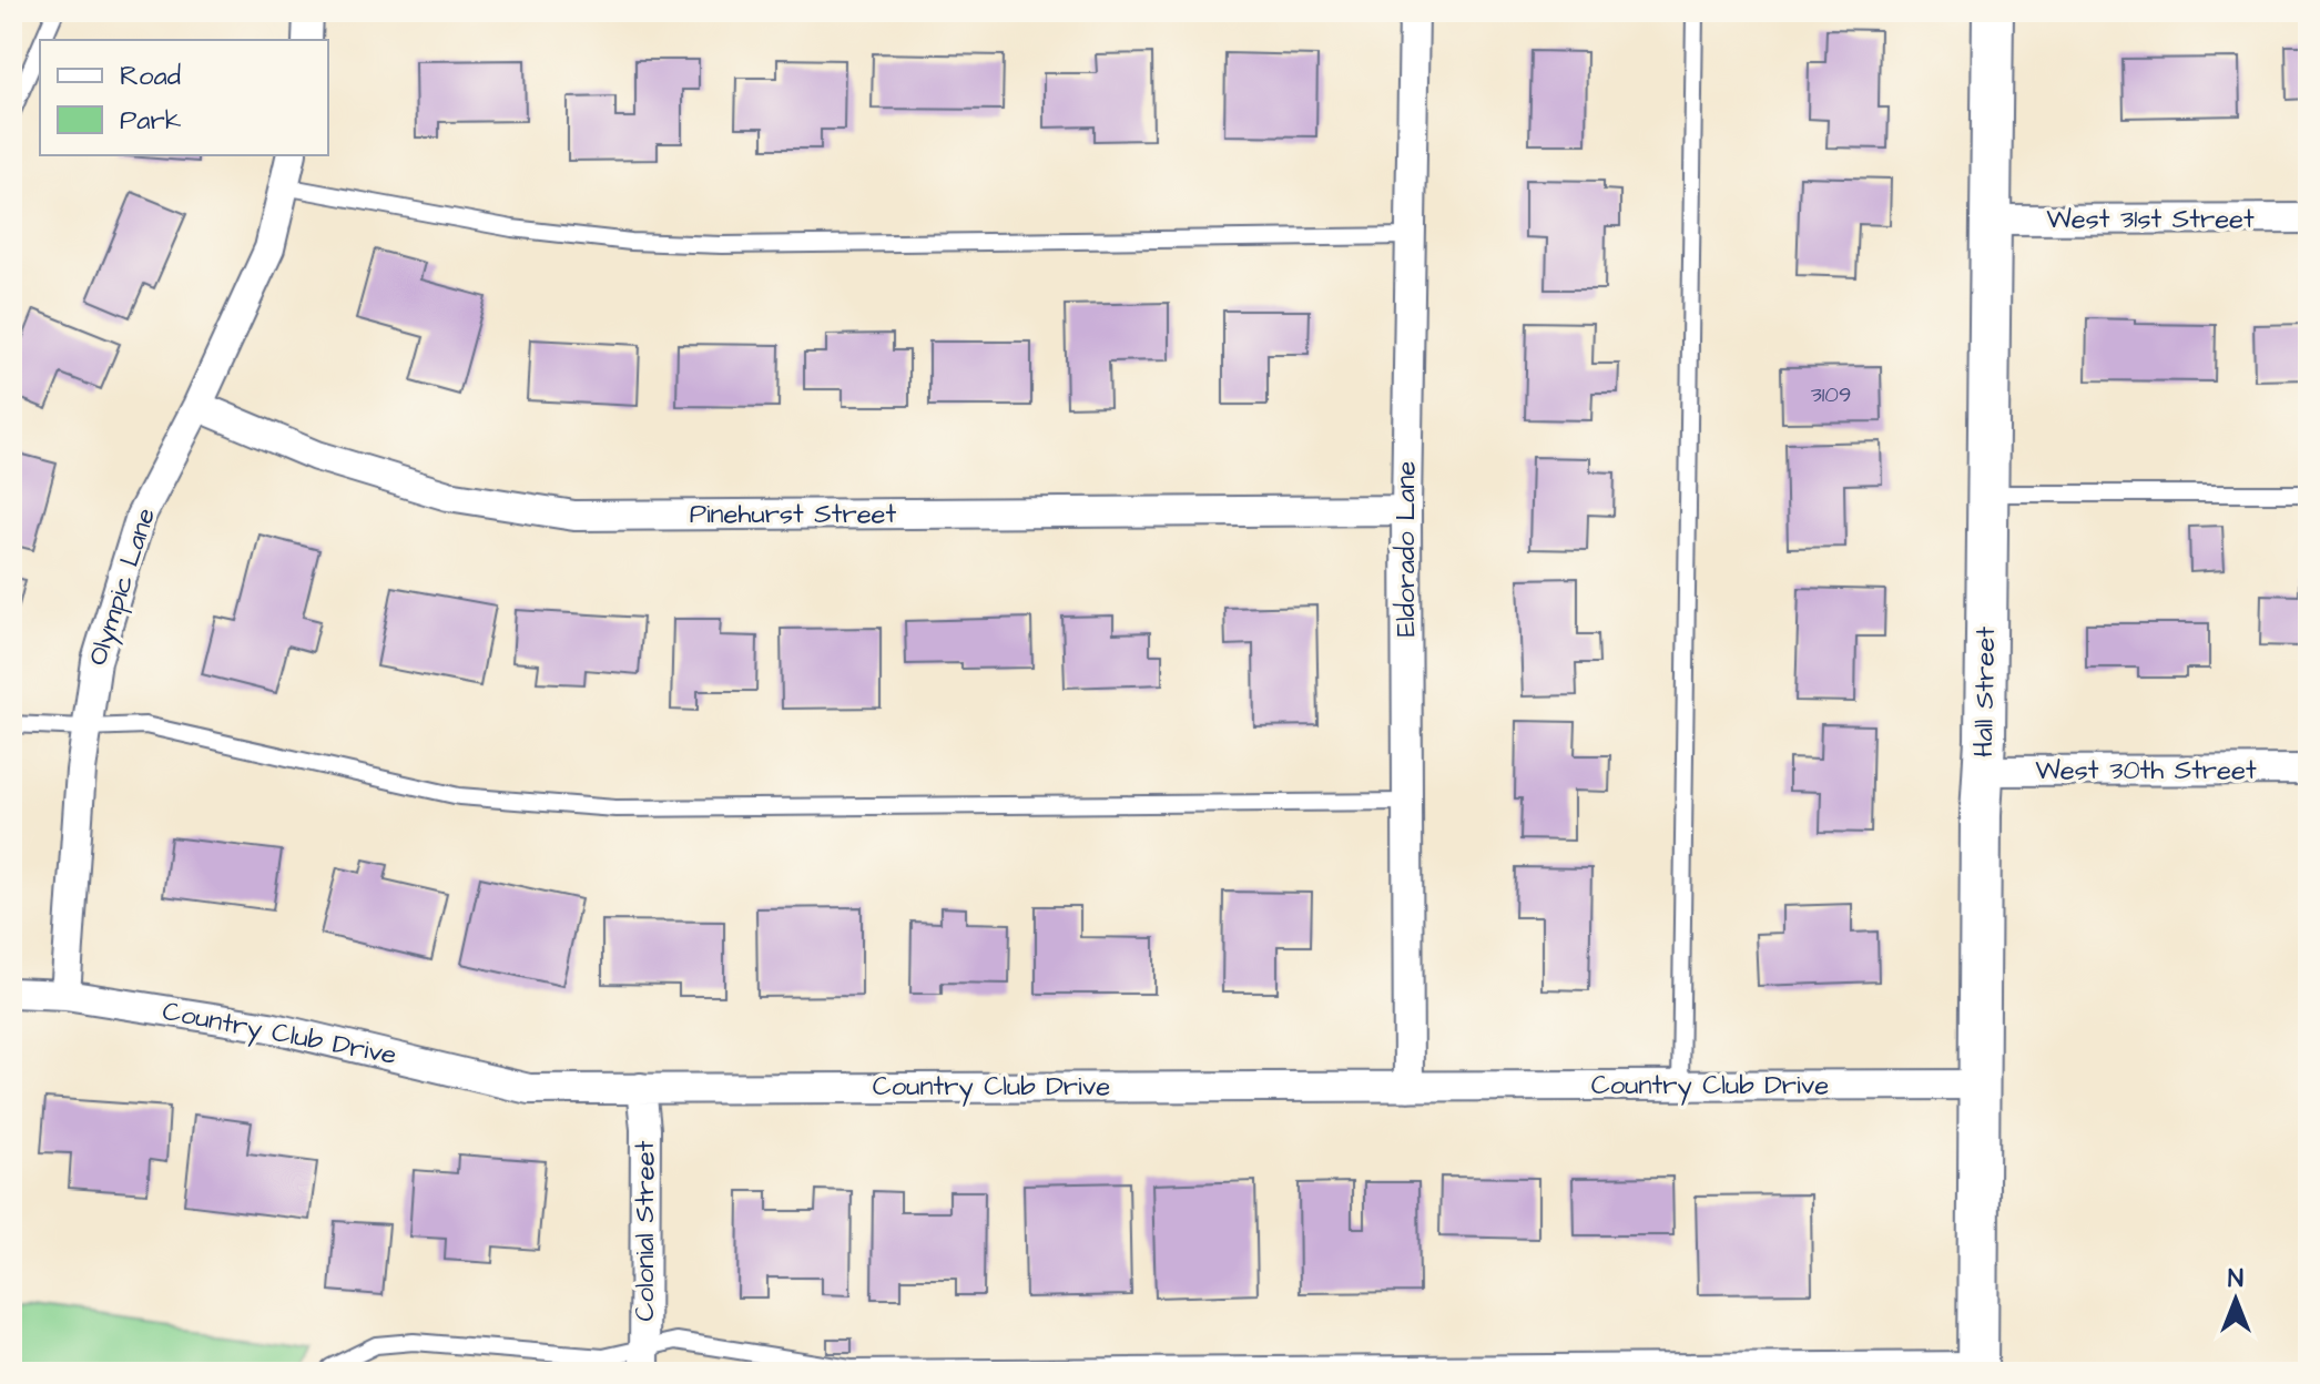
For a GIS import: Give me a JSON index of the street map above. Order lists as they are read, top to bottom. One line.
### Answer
{"streets":{"street":["West 31st Street","Pinehurst Street","Eldorado Lane","Olympic Lane","Hall Street","West 30th Street","Country Club Drive","Colonial Street"]},"crossings":[["West 31st Street","Hall Street"],["Pinehurst Street","Eldorado Lane"],["Pinehurst Street","Olympic Lane"],["Eldorado Lane","Country Club Drive"],["Olympic Lane","Country Club Drive"],["Hall Street","West 30th Street"],["Hall Street","Country Club Drive"],["Country Club Drive","Colonial Street"]],"house_numbers":["3109"],"legend":["Road","Park"],"north":"top"}
